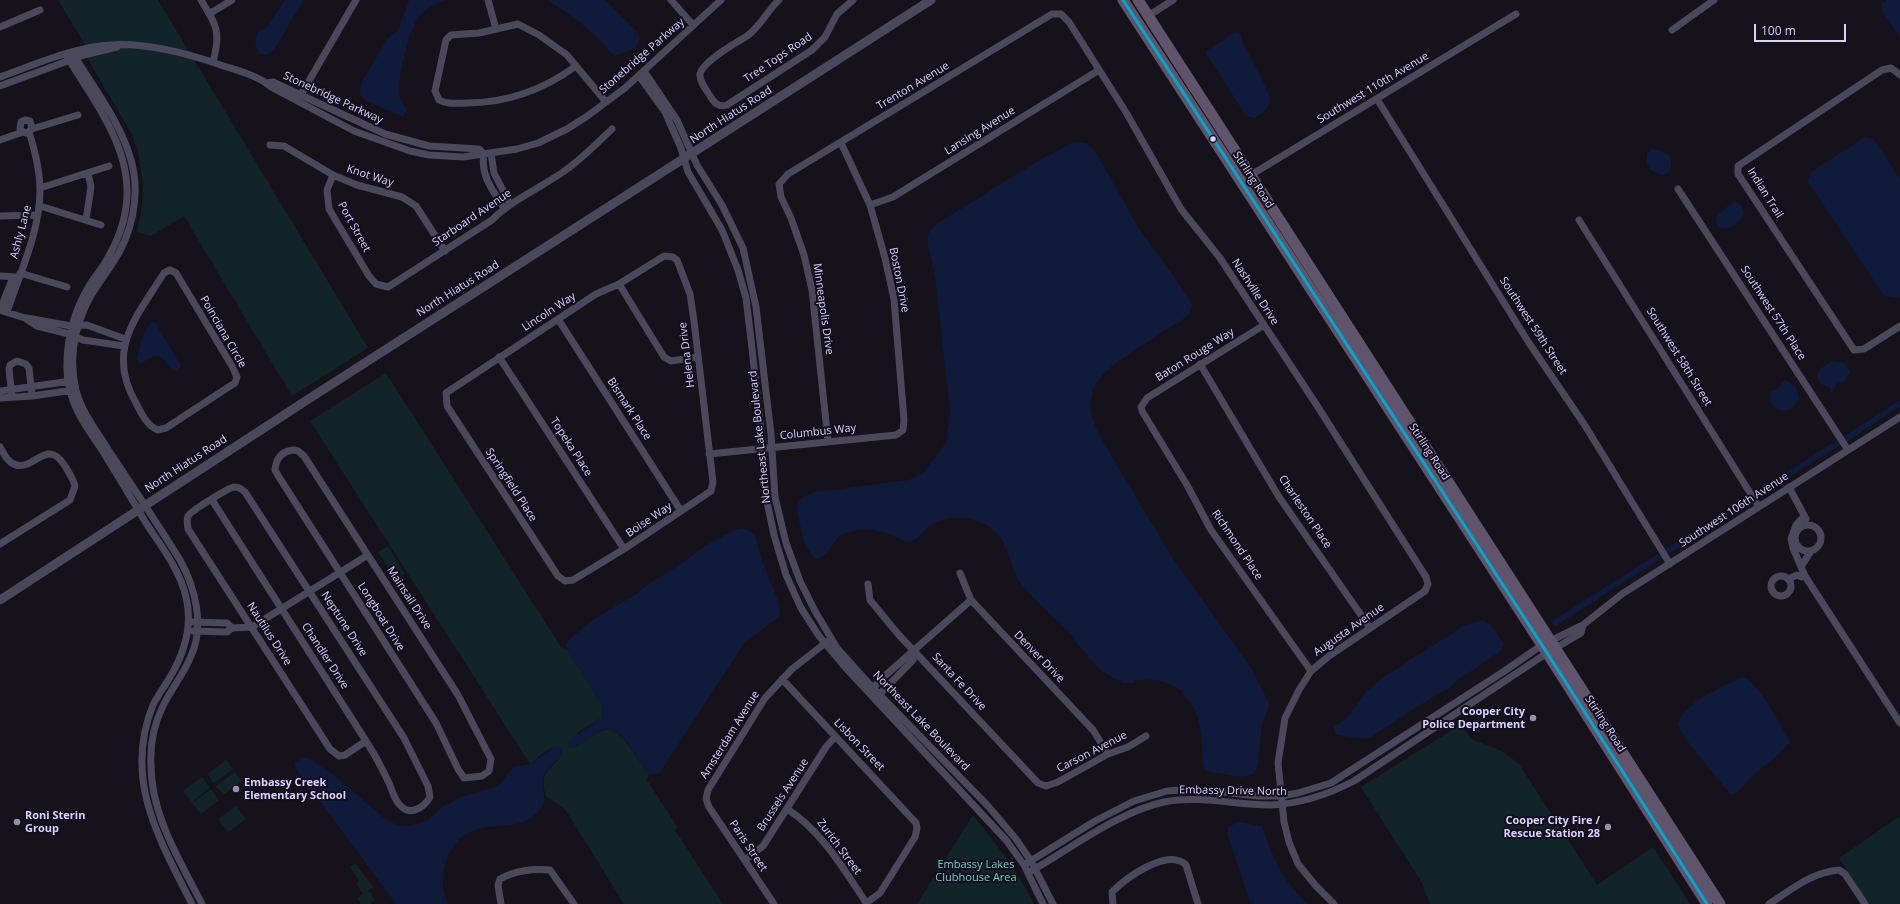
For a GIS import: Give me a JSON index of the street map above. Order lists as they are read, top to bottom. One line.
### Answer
{"streets":{"main road":["Stirling Road"],"street":["Stonebridge Parkway","Tree Tops Road","Trenton Avenue","Southwest 110th Avenue","North Hiatus Road","Lansing Avenue","Knot Way","Indian Trail","Starboard Avenue","Port Street","Ashly Lane","Boston Drive","Nashville Drive","Minneapolis Drive","Lincoln Way","Southwest 57th Place","Southwest 59th Street","Poinciana Circle","Helena Drive","Baton Rouge Way","Southwest 58th Street","Bismark Place","Columbus Way","Northeast Lake Boulevard","Topeka Place","Springfield Place","Southwest 106th Avenue","Charleston Place","Boise Way","Richmond Place","Mainsail Drive","Longboat Drive","Neptune Drive","Augusta Avenue","Nautilus Drive","Chandler Drive","Denver Drive","Santa Fe Drive","Amsterdam Avenue","Lisbon Street","Carson Avenue","Embassy Drive North","Brussels Avenue","Paris Street","Zurich Street"]},"crossings":[["Stonebridge Parkway","Northeast Lake Boulevard"],["Trenton Avenue","Boston Drive"],["Trenton Avenue","Nashville Drive"],["Trenton Avenue","Minneapolis Drive"],["Southwest 110th Avenue","Stirling Road"],["Southwest 110th Avenue","Southwest 59th Street"],["North Hiatus Road","Northeast Lake Boulevard"],["Lansing Avenue","Boston Drive"],["Lansing Avenue","Nashville Drive"],["Knot Way","Starboard Avenue"],["Knot Way","Port Street"],["Stirling Road","Southwest 106th Avenue"],["Stirling Road","Embassy Drive North"],["Starboard Avenue","Port Street"],["Boston Drive","Columbus Way"],["Nashville Drive","Baton Rouge Way"],["Nashville Drive","Augusta Avenue"],["Minneapolis Drive","Columbus Way"],["Lincoln Way","Helena Drive"],["Lincoln Way","Bismark Place"],["Lincoln Way","Topeka Place"],["Lincoln Way","Springfield Place"],["Southwest 57th Place","Southwest 106th Avenue"],["Southwest 59th Street","Southwest 106th Avenue"],["Helena Drive","Columbus Way"],["Helena Drive","Boise Way"],["Baton Rouge Way","Charleston Place"],["Baton Rouge Way","Richmond Place"],["Southwest 58th Street","Southwest 106th Avenue"],["Bismark Place","Boise Way"],["Columbus Way","Northeast Lake Boulevard"],["Columbus Way","Boise Way"],["Northeast Lake Boulevard","Amsterdam Avenue"],["Northeast Lake Boulevard","Embassy Drive North"],["Topeka Place","Boise Way"],["Springfield Place","Boise Way"],["Southwest 106th Avenue","Embassy Drive North"],["Charleston Place","Augusta Avenue"],["Richmond Place","Augusta Avenue"],["Mainsail Drive","Longboat Drive"],["Neptune Drive","Nautilus Drive"],["Neptune Drive","Chandler Drive"],["Augusta Avenue","Embassy Drive North"],["Nautilus Drive","Chandler Drive"],["Denver Drive","Carson Avenue"],["Santa Fe Drive","Carson Avenue"],["Amsterdam Avenue","Lisbon Street"],["Amsterdam Avenue","Paris Street"],["Lisbon Street","Brussels Avenue"],["Lisbon Street","Zurich Street"],["Brussels Avenue","Paris Street"],["Brussels Avenue","Zurich Street"]],"parks":["Embassy Lakes Clubhouse Area"],"places":["Cooper City Police Department","Embassy Creek Elementary School","Roni Sterin Group","Cooper City Fire / Rescue Station 28"],"scale_bar":"100 m"}
